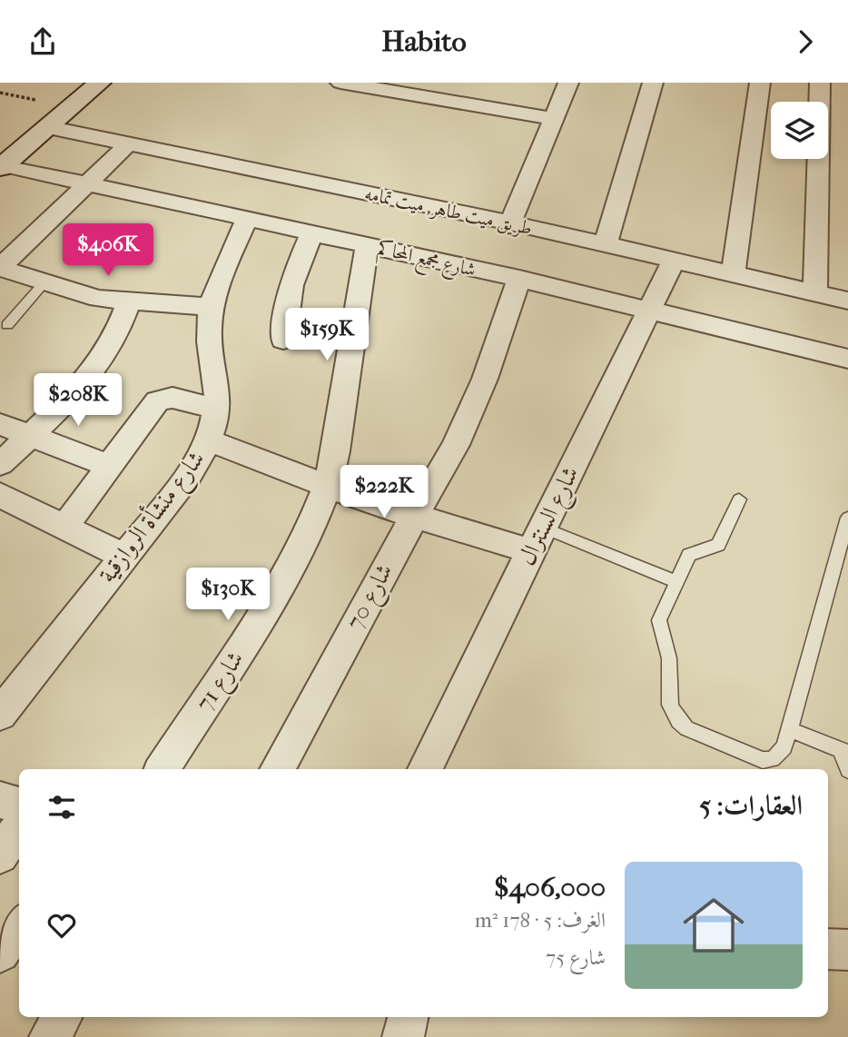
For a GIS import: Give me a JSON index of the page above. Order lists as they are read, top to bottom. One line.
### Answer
{"streets":{"street":["طريق ميت طاهر, ميت تمامه","شارع مجمع المحاكم","شارع السنترال","شارع منشأة الروازقية","شارع 70","شارع 71"]},"crossings":[["طريق ميت طاهر, ميت تمامه","شارع السنترال"],["شارع مجمع المحاكم","شارع السنترال"],["شارع مجمع المحاكم","شارع منشأة الروازقية"],["شارع مجمع المحاكم","شارع 70"],["شارع مجمع المحاكم","شارع 71"]],"page":{"header":"Habito","price":["$406K","$159K","$208K","$222K","$130K"],"heading":"العقارات: 5","list":[{"name":"$406,000","note":"الغرف: 5 · 178 m² · شارع 75"}]}}
